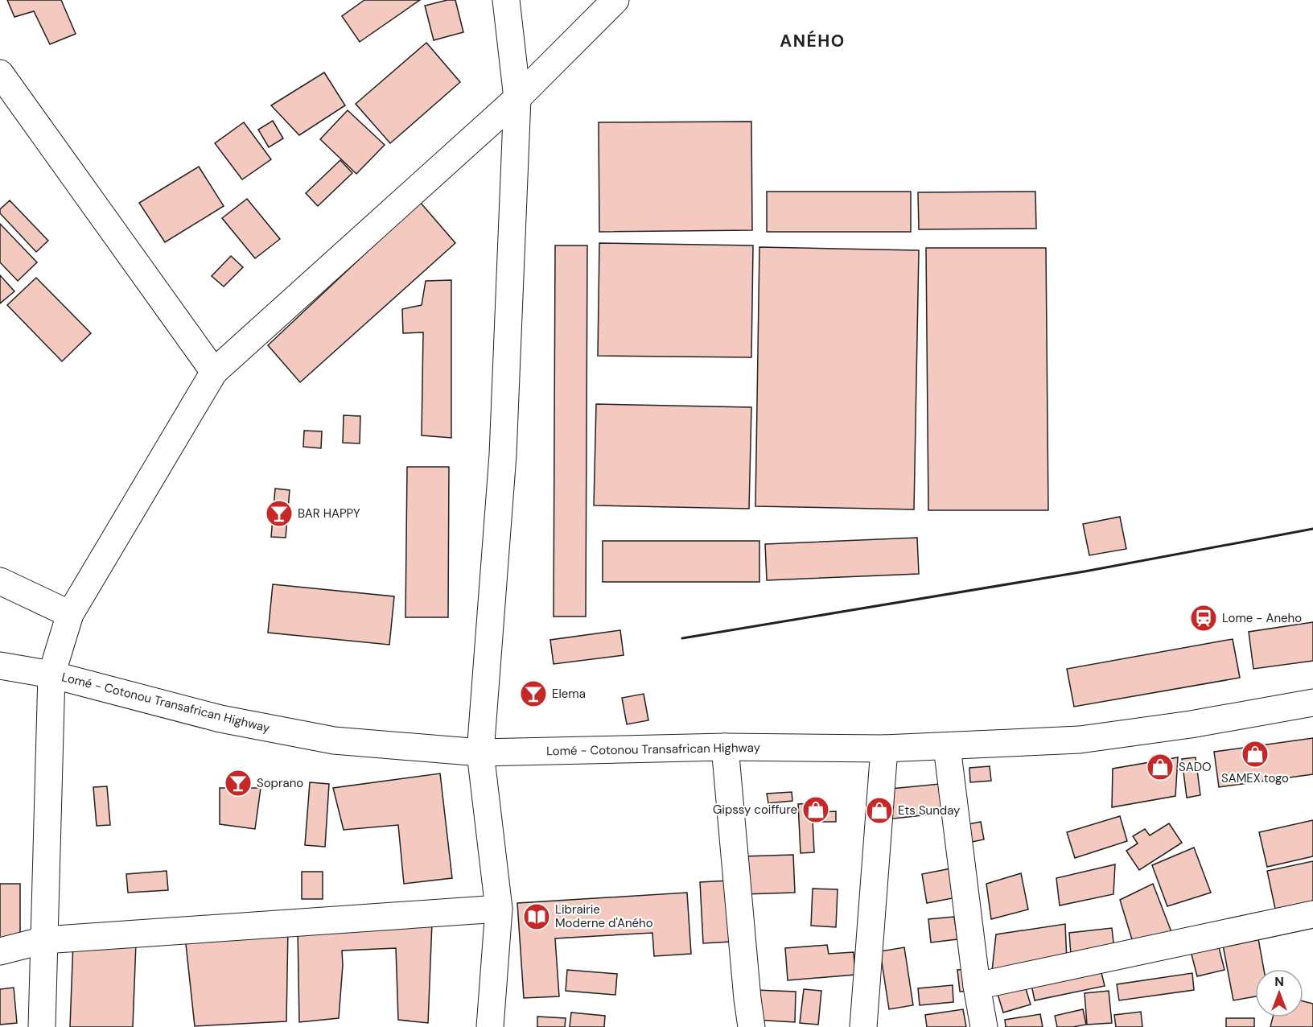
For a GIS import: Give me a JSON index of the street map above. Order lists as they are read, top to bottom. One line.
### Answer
{"streets":{"main road":["Lomé - Cotonou Transafrican Highway"]},"districts":["ANÉHO"],"places":{"bar":["BAR HAPPY","Elema","Soprano"],"station":["Lome - Aneho"],"shop":["SAMEX togo","SADO","Gipssy coiffure","Ets Sunday"],"library":["Librairie Moderne d'Aného"]},"north":"top"}
